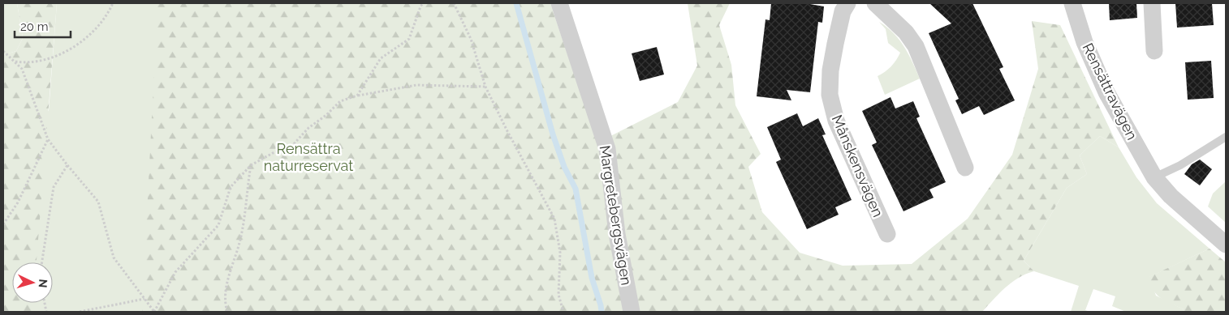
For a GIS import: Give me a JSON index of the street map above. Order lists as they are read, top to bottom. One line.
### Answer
{"streets":{"street":["Rensättravägen","Månskensvägen","Margretebergsvägen"]},"parks":["Rensättra naturreservat"],"scale_bar":"20 m","north":"right"}
